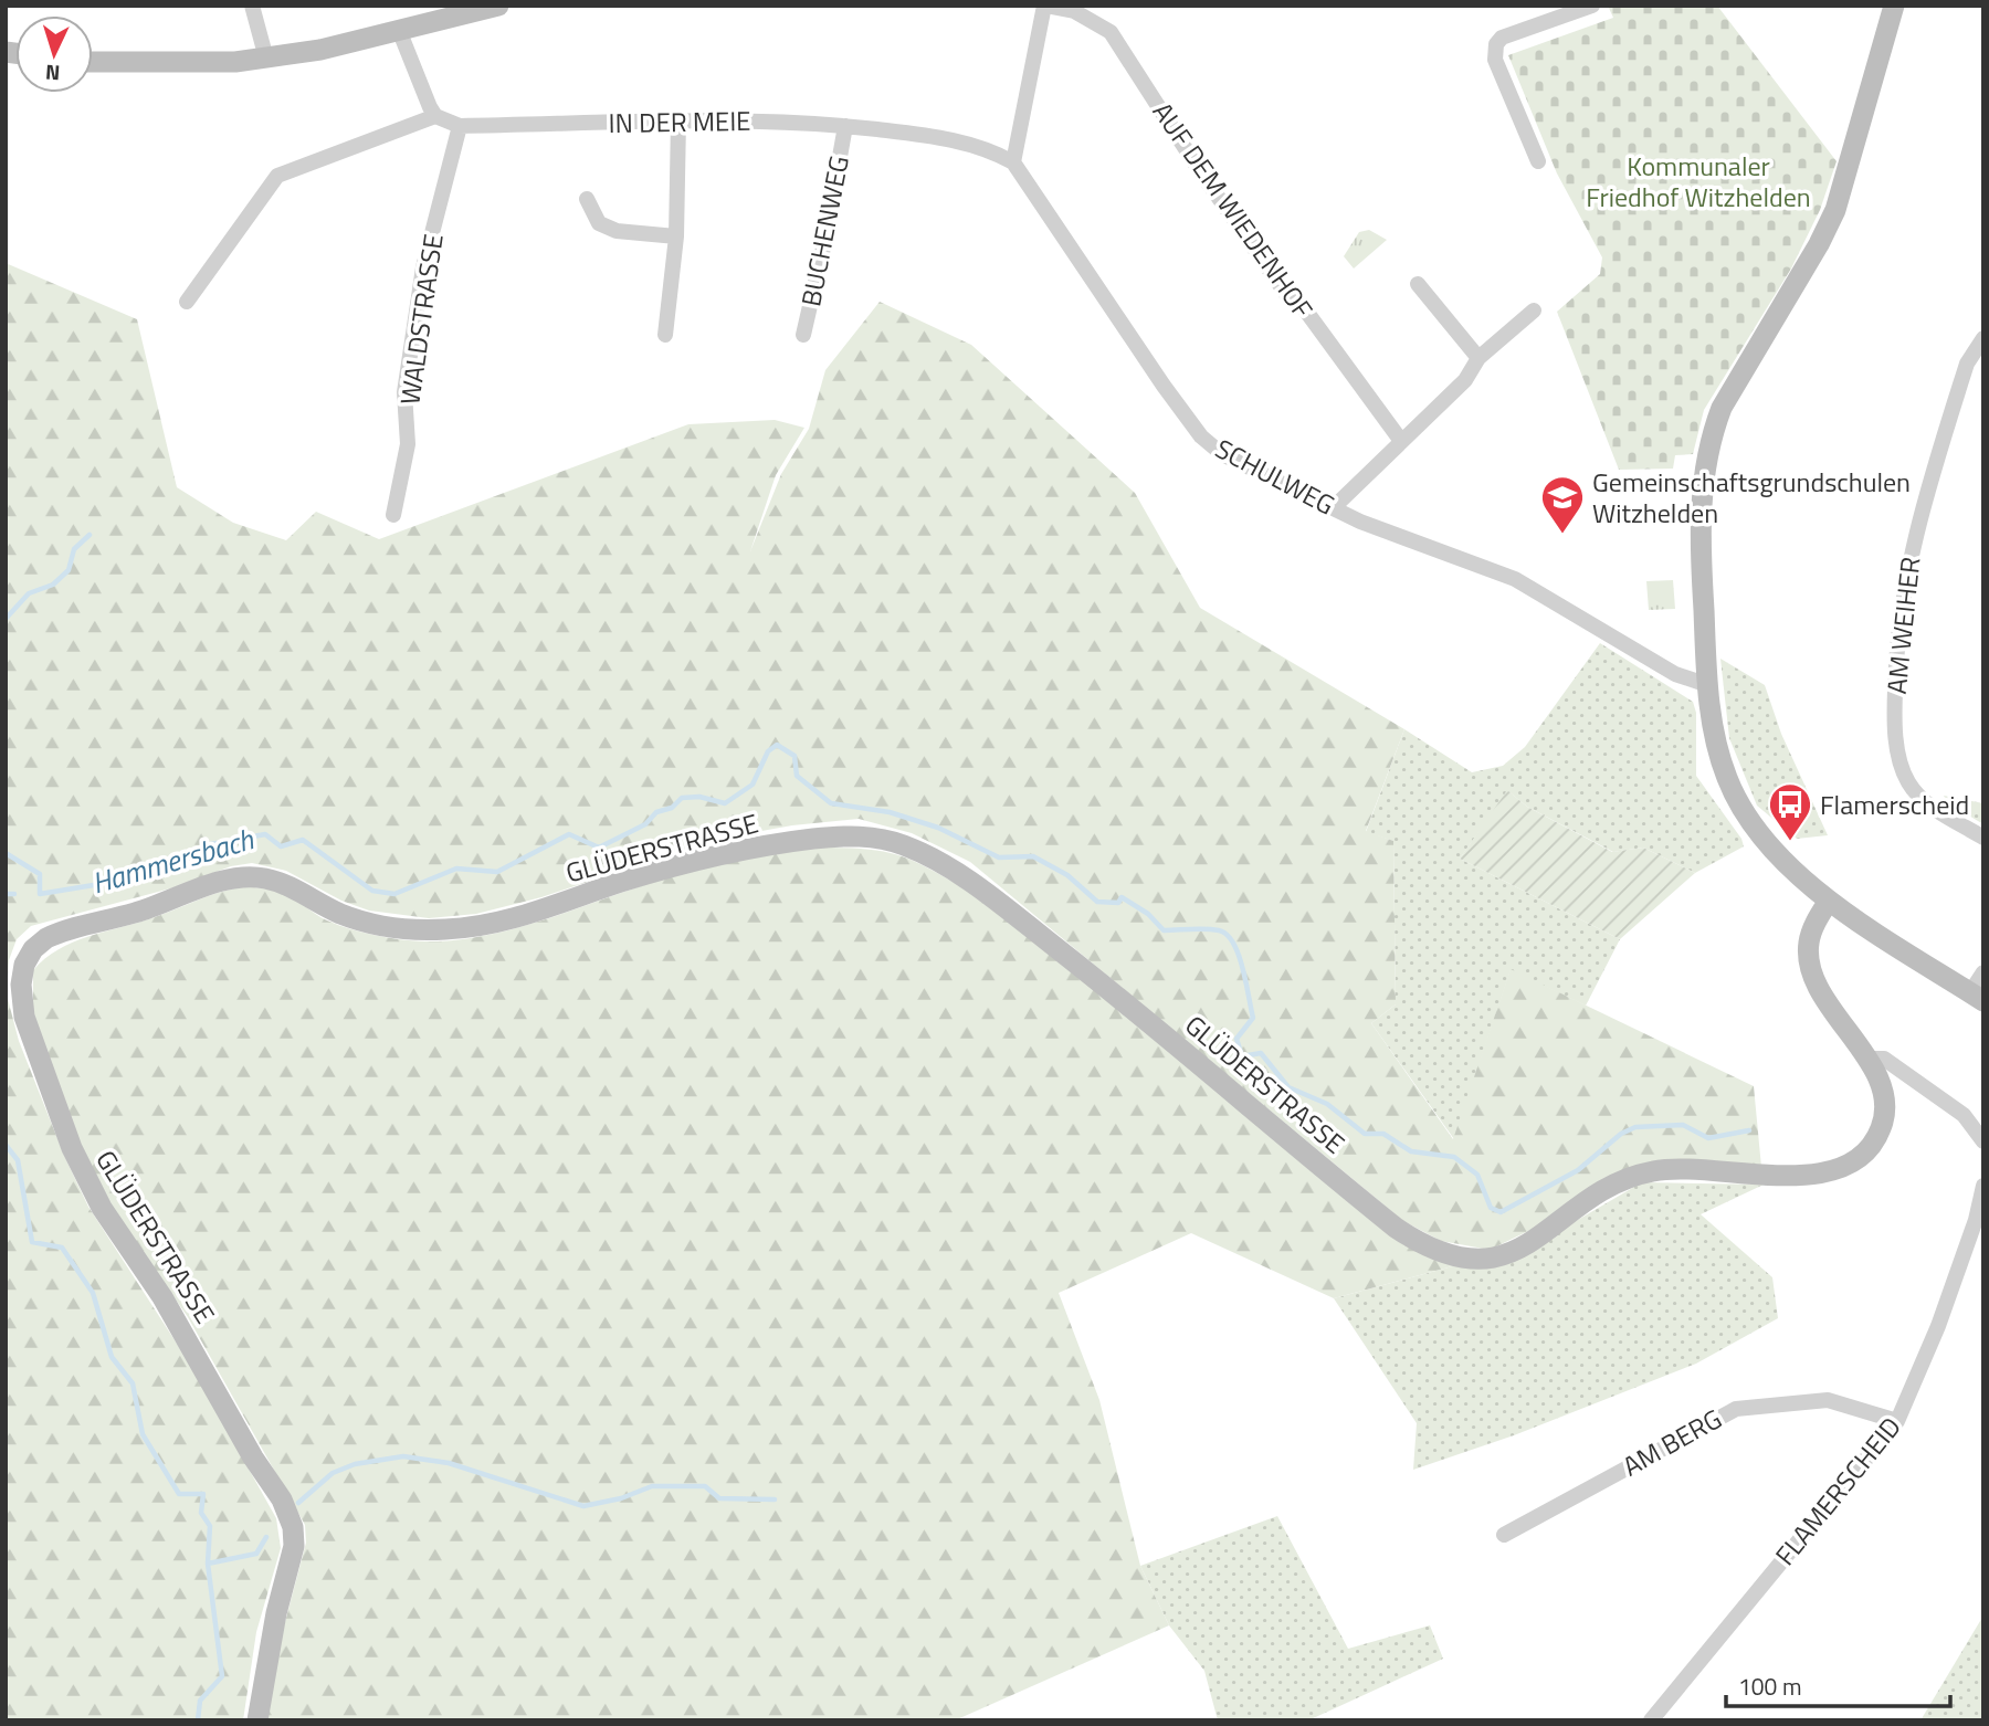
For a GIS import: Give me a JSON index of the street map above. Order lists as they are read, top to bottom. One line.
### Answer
{"streets":{"main road":["GLÜDERSTRASSE"],"street":["IN DER MEIE","AUF DEM WIEDENHOF","BUCHENWEG","WALDSTRASSE","SCHULWEG","AM WEIHER","AM BERG","FLAMERSCHEID"]},"crossings":[["IN DER MEIE","BUCHENWEG"],["IN DER MEIE","WALDSTRASSE"],["IN DER MEIE","SCHULWEG"],["AM BERG","FLAMERSCHEID"]],"water":["Hammersbach"],"parks":["Kommunaler Friedhof Witzhelden"],"places":{"school or university":["Gemeinschaftsgrundschulen Witzhelden"],"bus stop":["Flamerscheid"]},"scale_bar":"100 m","north":"bottom"}
